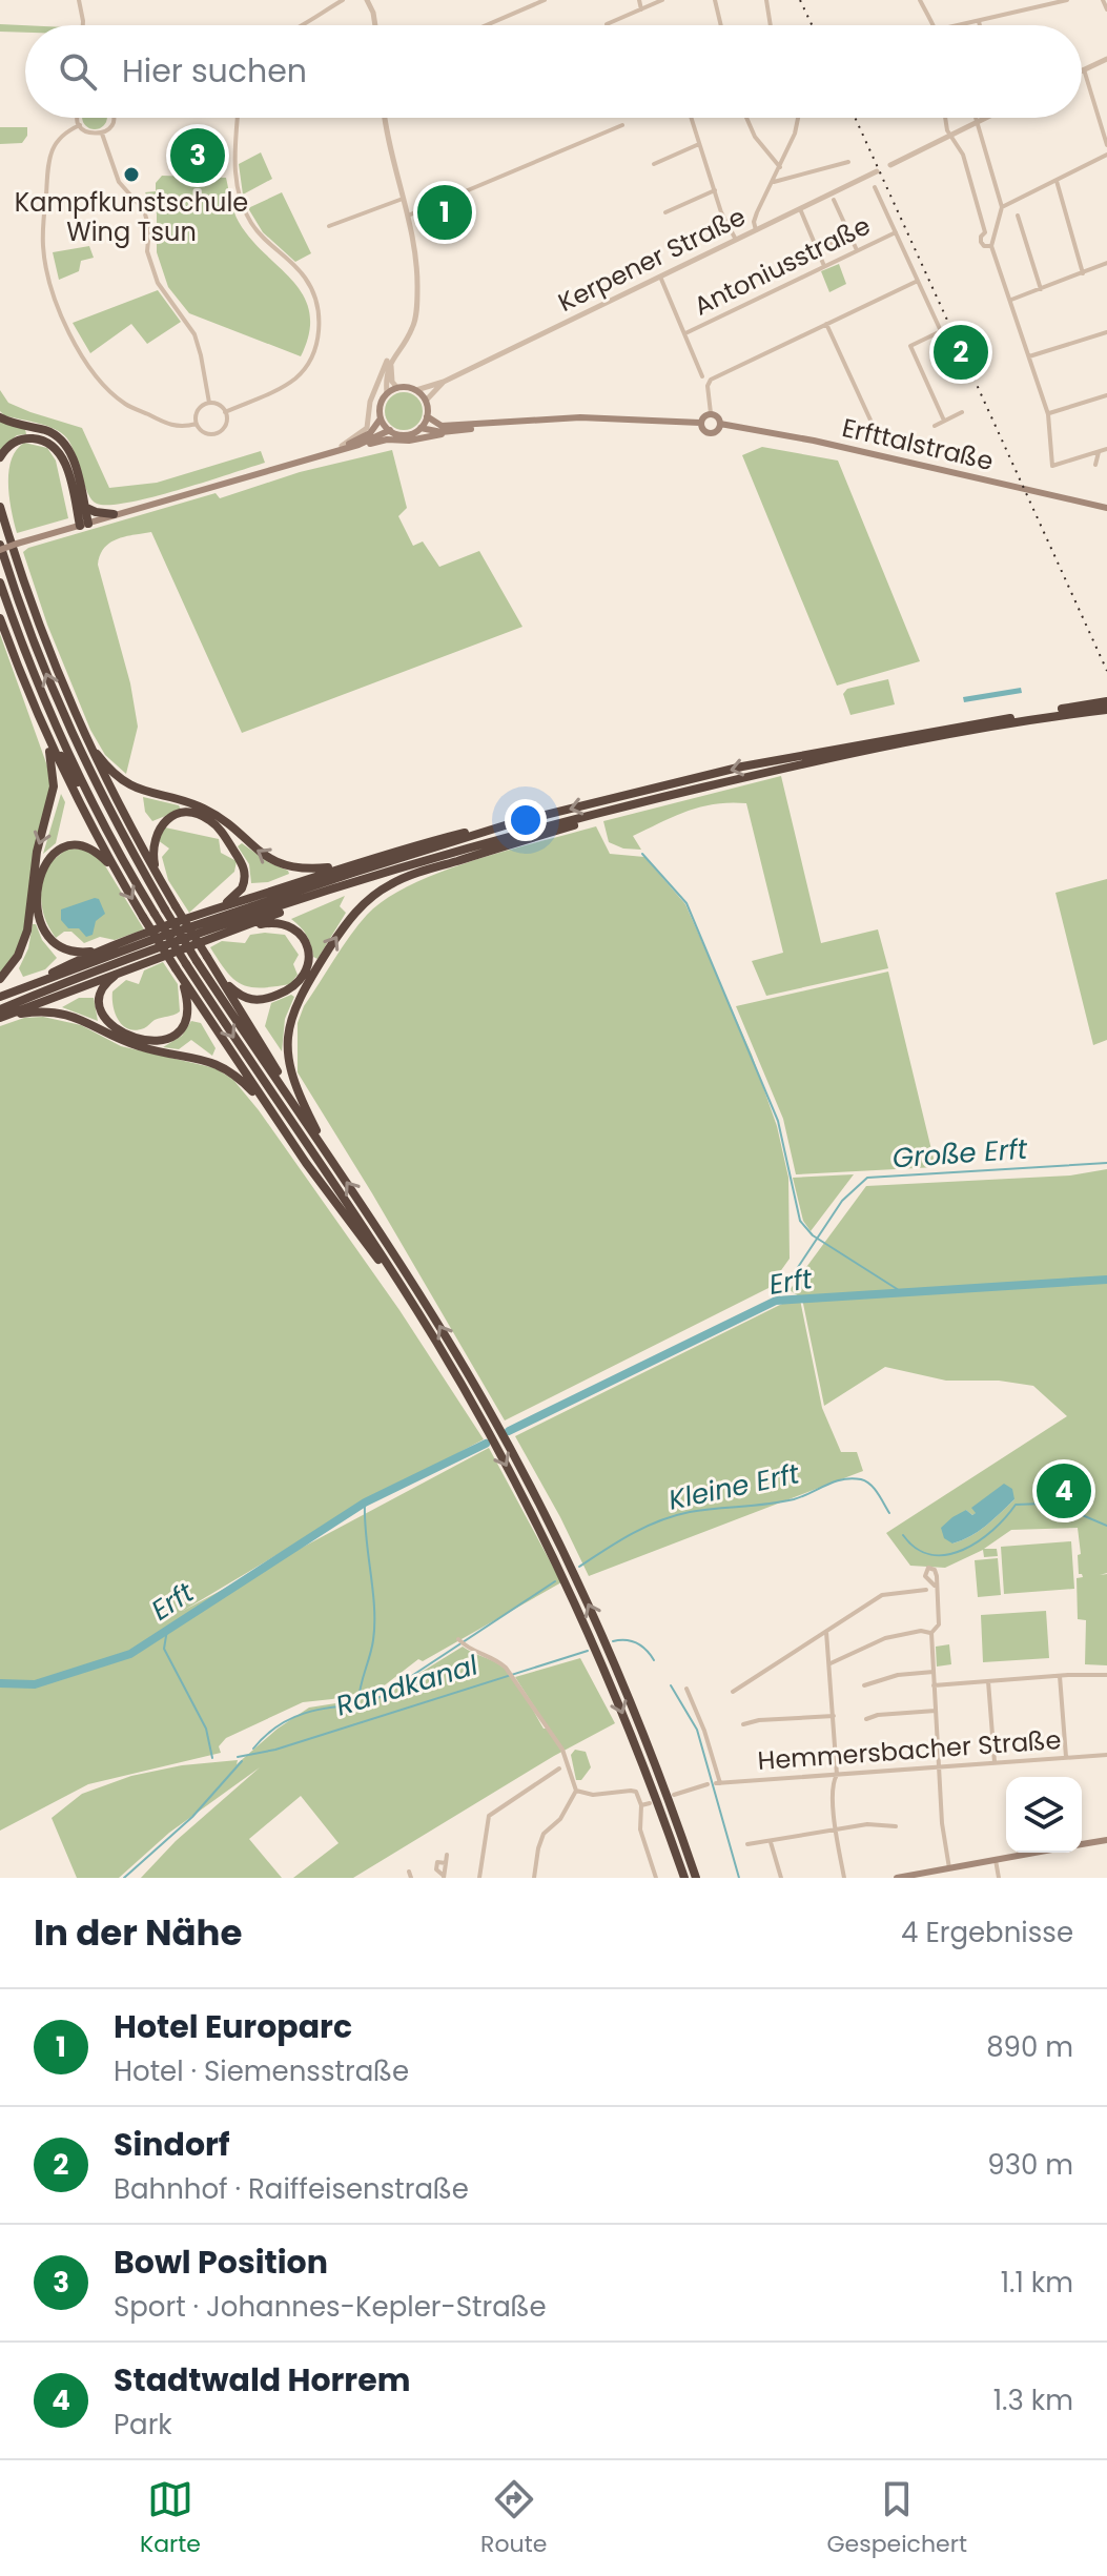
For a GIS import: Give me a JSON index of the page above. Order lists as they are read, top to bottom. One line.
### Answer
{"streets":{"main road":["Erfttalstraße"],"street":["Kerpener Straße","Antoniusstraße","Hemmersbacher Straße"]},"water":["Große Erft","Erft","Kleine Erft","Randkanal"],"places":["Kampfkunstschule Wing Tsun"],"page":{"search":"Hier suchen","pins":["3","1","2","4"],"heading":["In der Nähe","4 Ergebnisse"],"list":[{"mark":"1","name":"Hotel Europarc","note":"Hotel · Siemensstraße","value":"890 m"},{"mark":"2","name":"Sindorf","note":"Bahnhof · Raiffeisenstraße","value":"930 m"},{"mark":"3","name":"Bowl Position","note":"Sport · Johannes-Kepler-Straße","value":"1.1 km"},{"mark":"4","name":"Stadtwald Horrem","note":"Park","value":"1.3 km"}],"nav":["Karte","Route","Gespeichert"]}}
